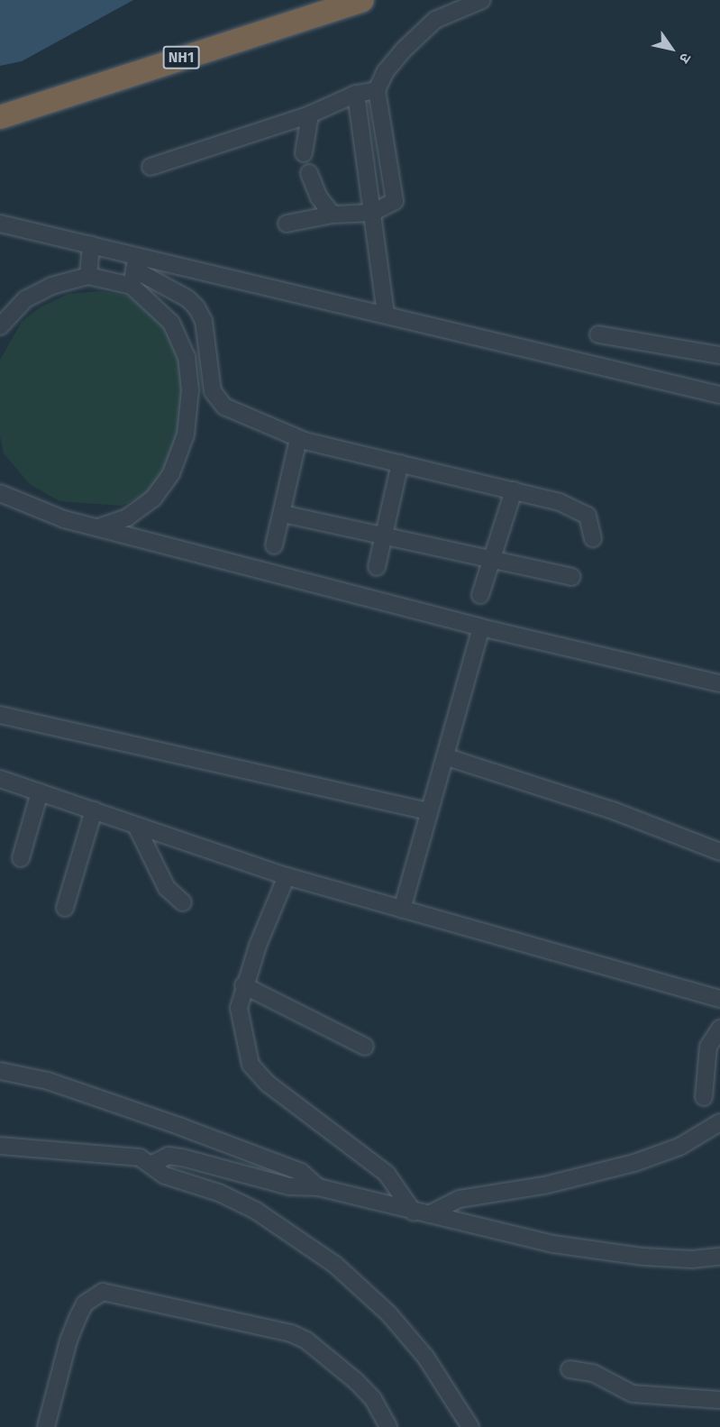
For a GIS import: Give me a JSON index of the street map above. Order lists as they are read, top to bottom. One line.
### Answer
{"streets":{"highway":["NH1"]},"north":"bottom right"}
